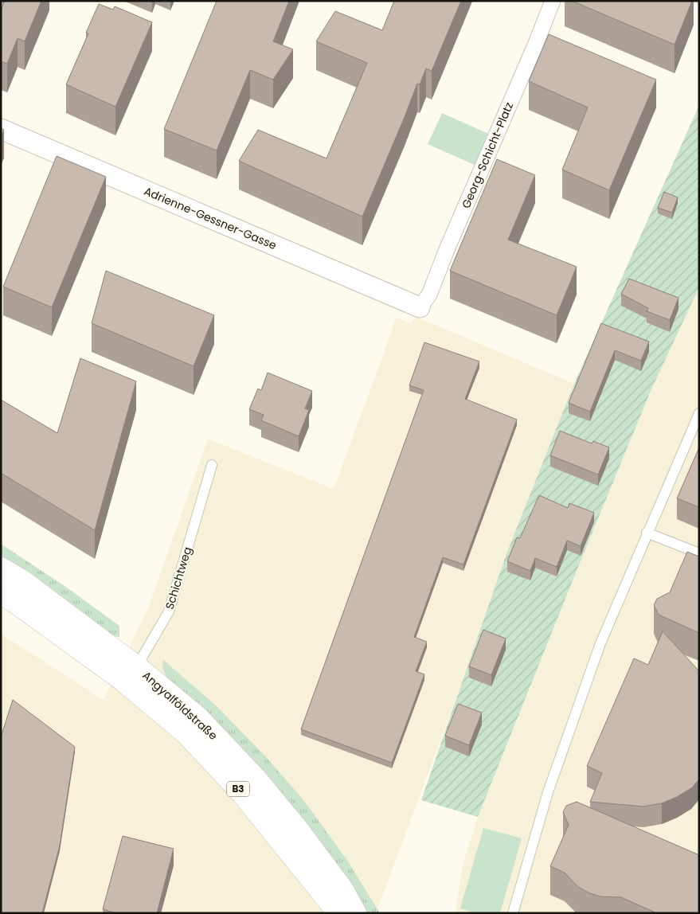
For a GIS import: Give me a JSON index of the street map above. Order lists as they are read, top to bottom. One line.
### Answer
{"streets":{"main road":["Angyalföldstraße","B3"],"street":["Georg-Schicht-Platz","Adrienne-Gessner-Gasse"],"lane":["Schichtweg"]},"crossings":[["Georg-Schicht-Platz","Adrienne-Gessner-Gasse"],["Schichtweg","Angyalföldstraße"]]}
